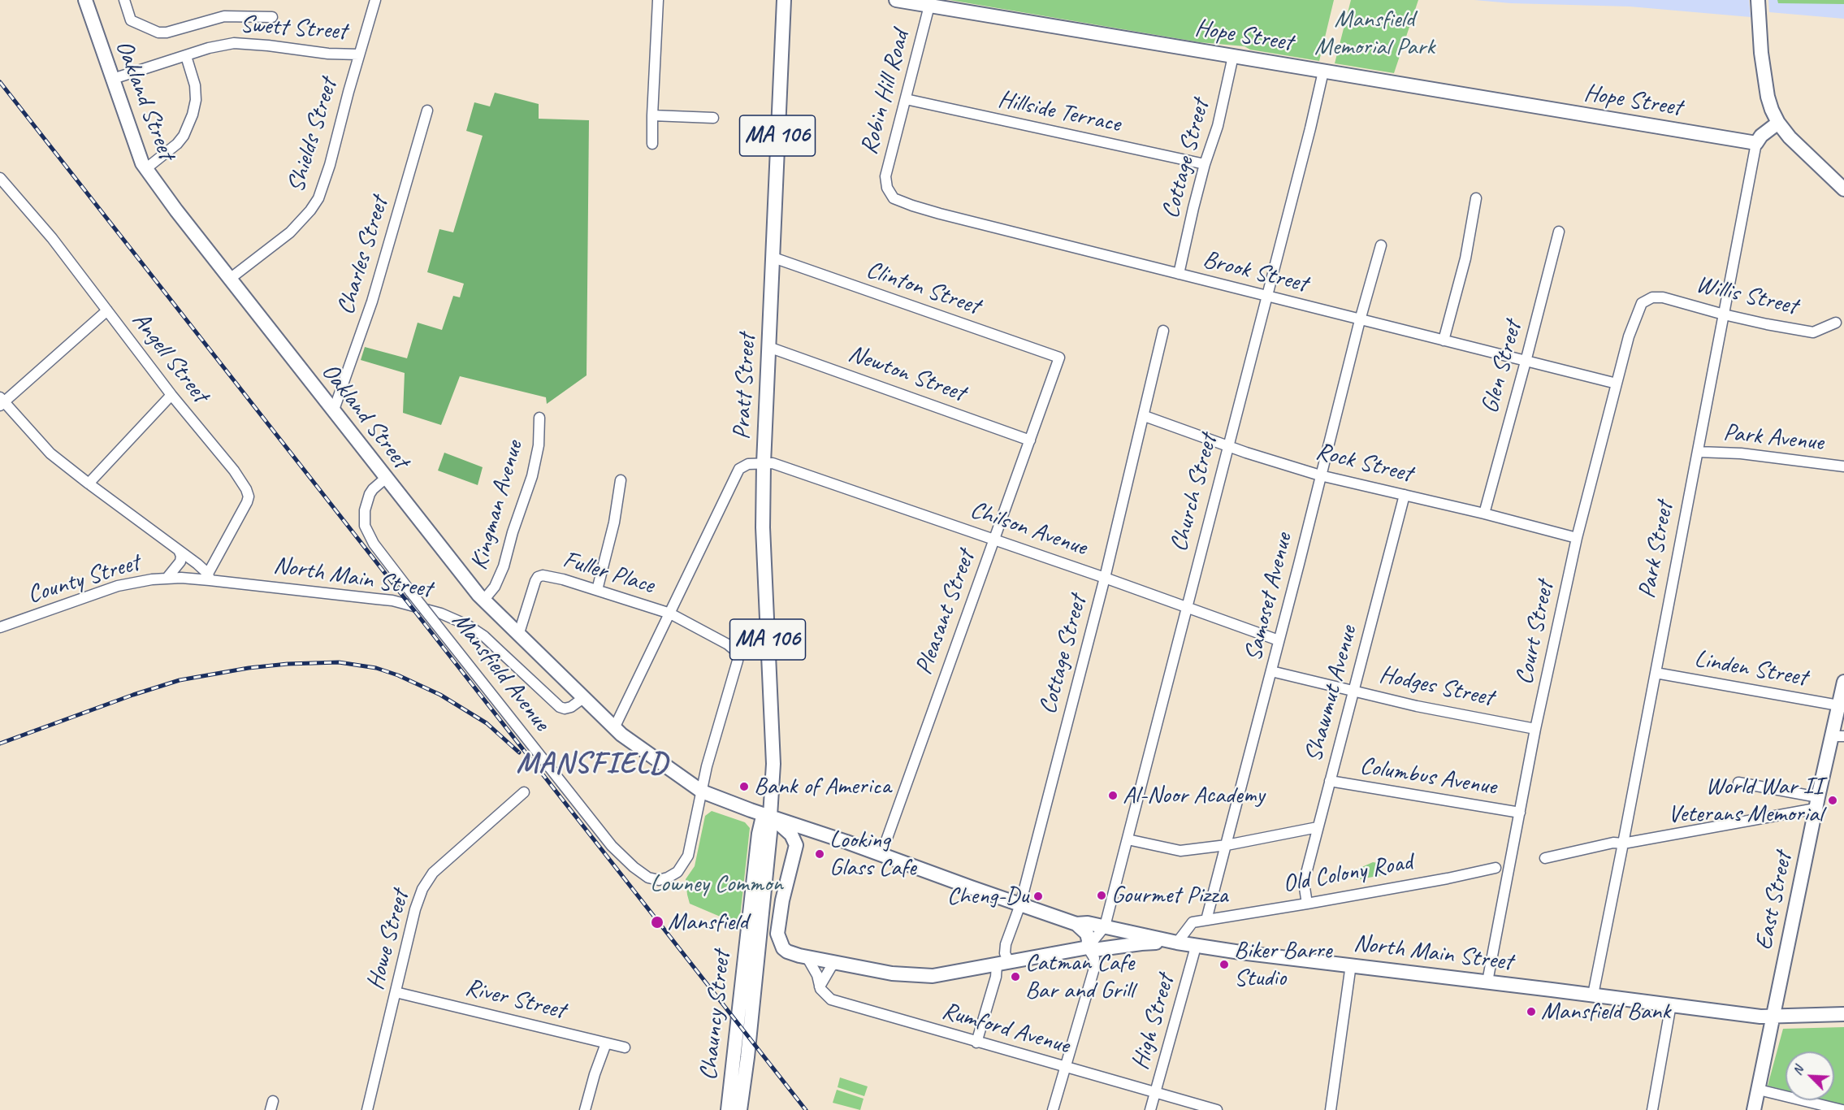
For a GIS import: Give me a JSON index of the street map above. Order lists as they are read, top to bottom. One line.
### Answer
{"streets":{"main road":["Hope Street","Oakland Street","MA 106","Pratt Street","North Main Street","East Street","Chauncy Street"],"street":["Swett Street","Robin Hill Road","Hillside Terrace","Shields Street","Cottage Street","Charles Street","Brook Street","Clinton Street","Willis Street","Angell Street","Glen Street","Newton Street","Park Avenue","Rock Street","Church Street","Kingman Avenue","Chilson Avenue","Park Street","Fuller Place","County Street","Samoset Avenue","Pleasant Street","Court Street","Linden Street","Mansfield Avenue","Hodges Street","Shawmut Avenue","Columbus Avenue","Old Colony Road","Howe Street","River Street","High Street","Rumford Avenue"]},"crossings":[["Swett Street","Oakland Street"],["Swett Street","Shields Street"],["Hope Street","Robin Hill Road"],["Hope Street","Cottage Street"],["Hope Street","Church Street"],["Hope Street","Park Street"],["Robin Hill Road","Hillside Terrace"],["Robin Hill Road","Brook Street"],["Oakland Street","Shields Street"],["Oakland Street","Charles Street"],["Oakland Street","Pratt Street"],["Oakland Street","Kingman Avenue"],["Oakland Street","Fuller Place"],["Oakland Street","North Main Street"],["Oakland Street","Mansfield Avenue"],["Hillside Terrace","Cottage Street"],["Cottage Street","Brook Street"],["Cottage Street","Rock Street"],["Cottage Street","Chilson Avenue"],["Cottage Street","North Main Street"],["Cottage Street","Rumford Avenue"],["Brook Street","Glen Street"],["Brook Street","Church Street"],["Brook Street","Samoset Avenue"],["Brook Street","Court Street"],["Clinton Street","Pratt Street"],["Clinton Street","Pleasant Street"],["Willis Street","Park Street"],["Willis Street","Court Street"],["Angell Street","North Main Street"],["Angell Street","County Street"],["Glen Street","Rock Street"],["Newton Street","Pratt Street"],["Newton Street","Pleasant Street"],["Pratt Street","Chilson Avenue"],["Pratt Street","Fuller Place"],["Pratt Street","Chauncy Street"],["Park Avenue","Park Street"],["Rock Street","Church Street"],["Rock Street","Samoset Avenue"],["Rock Street","Court Street"],["Rock Street","Shawmut Avenue"],["Church Street","Chilson Avenue"],["Church Street","North Main Street"],["Chilson Avenue","Samoset Avenue"],["Chilson Avenue","Pleasant Street"],["Chilson Avenue","Chauncy Street"],["Park Street","North Main Street"],["Park Street","Linden Street"],["Fuller Place","North Main Street"],["Fuller Place","Mansfield Avenue"],["North Main Street","County Street"],["North Main Street","Pleasant Street"],["North Main Street","Court Street"],["North Main Street","Mansfield Avenue"],["North Main Street","East Street"],["North Main Street","Chauncy Street"],["North Main Street","High Street"],["Samoset Avenue","Hodges Street"],["Samoset Avenue","Old Colony Road"],["Court Street","Hodges Street"],["Court Street","Columbus Avenue"],["Linden Street","East Street"],["Hodges Street","Shawmut Avenue"],["Shawmut Avenue","Columbus Avenue"],["Shawmut Avenue","Old Colony Road"],["Howe Street","River Street"],["High Street","Rumford Avenue"]],"districts":["MANSFIELD"],"parks":["Mansfield Memorial Park","Lowney Common"],"places":["Bank of America","Al-Noor Academy","World War II Veterans Memorial","Looking Glass Cafe","Gourmet Pizza","Cheng-Du","Mansfield","Biker Barre Studio","Catman Cafe Bar and Grill","Mansfield Bank"],"north":"top left"}
